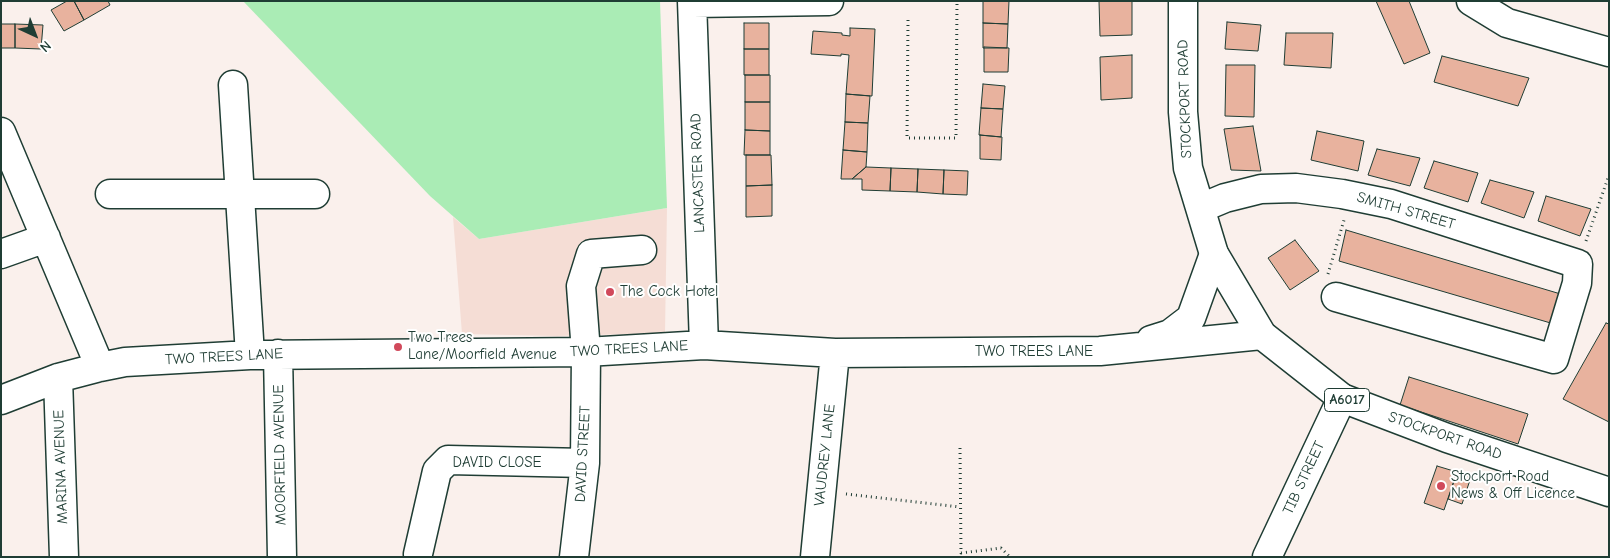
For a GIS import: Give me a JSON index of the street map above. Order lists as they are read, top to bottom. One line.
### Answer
{"streets":{"main road":["STOCKPORT ROAD","LANCASTER ROAD","SMITH STREET","TWO TREES LANE","A6017","DAVID STREET","MOORFIELD AVENUE","VAUDREY LANE","DAVID CLOSE","MARINA AVENUE","TIB STREET"]},"crossings":[["STOCKPORT ROAD","SMITH STREET"],["STOCKPORT ROAD","TWO TREES LANE"],["STOCKPORT ROAD","TIB STREET"],["LANCASTER ROAD","TWO TREES LANE"],["TWO TREES LANE","DAVID STREET"],["TWO TREES LANE","MOORFIELD AVENUE"],["TWO TREES LANE","VAUDREY LANE"],["TWO TREES LANE","MARINA AVENUE"],["DAVID STREET","DAVID CLOSE"]],"places":["The Cock Hotel","Two Trees Lane/Moorfield Avenue","Stockport Road News & Off Licence"],"north":"bottom right"}
